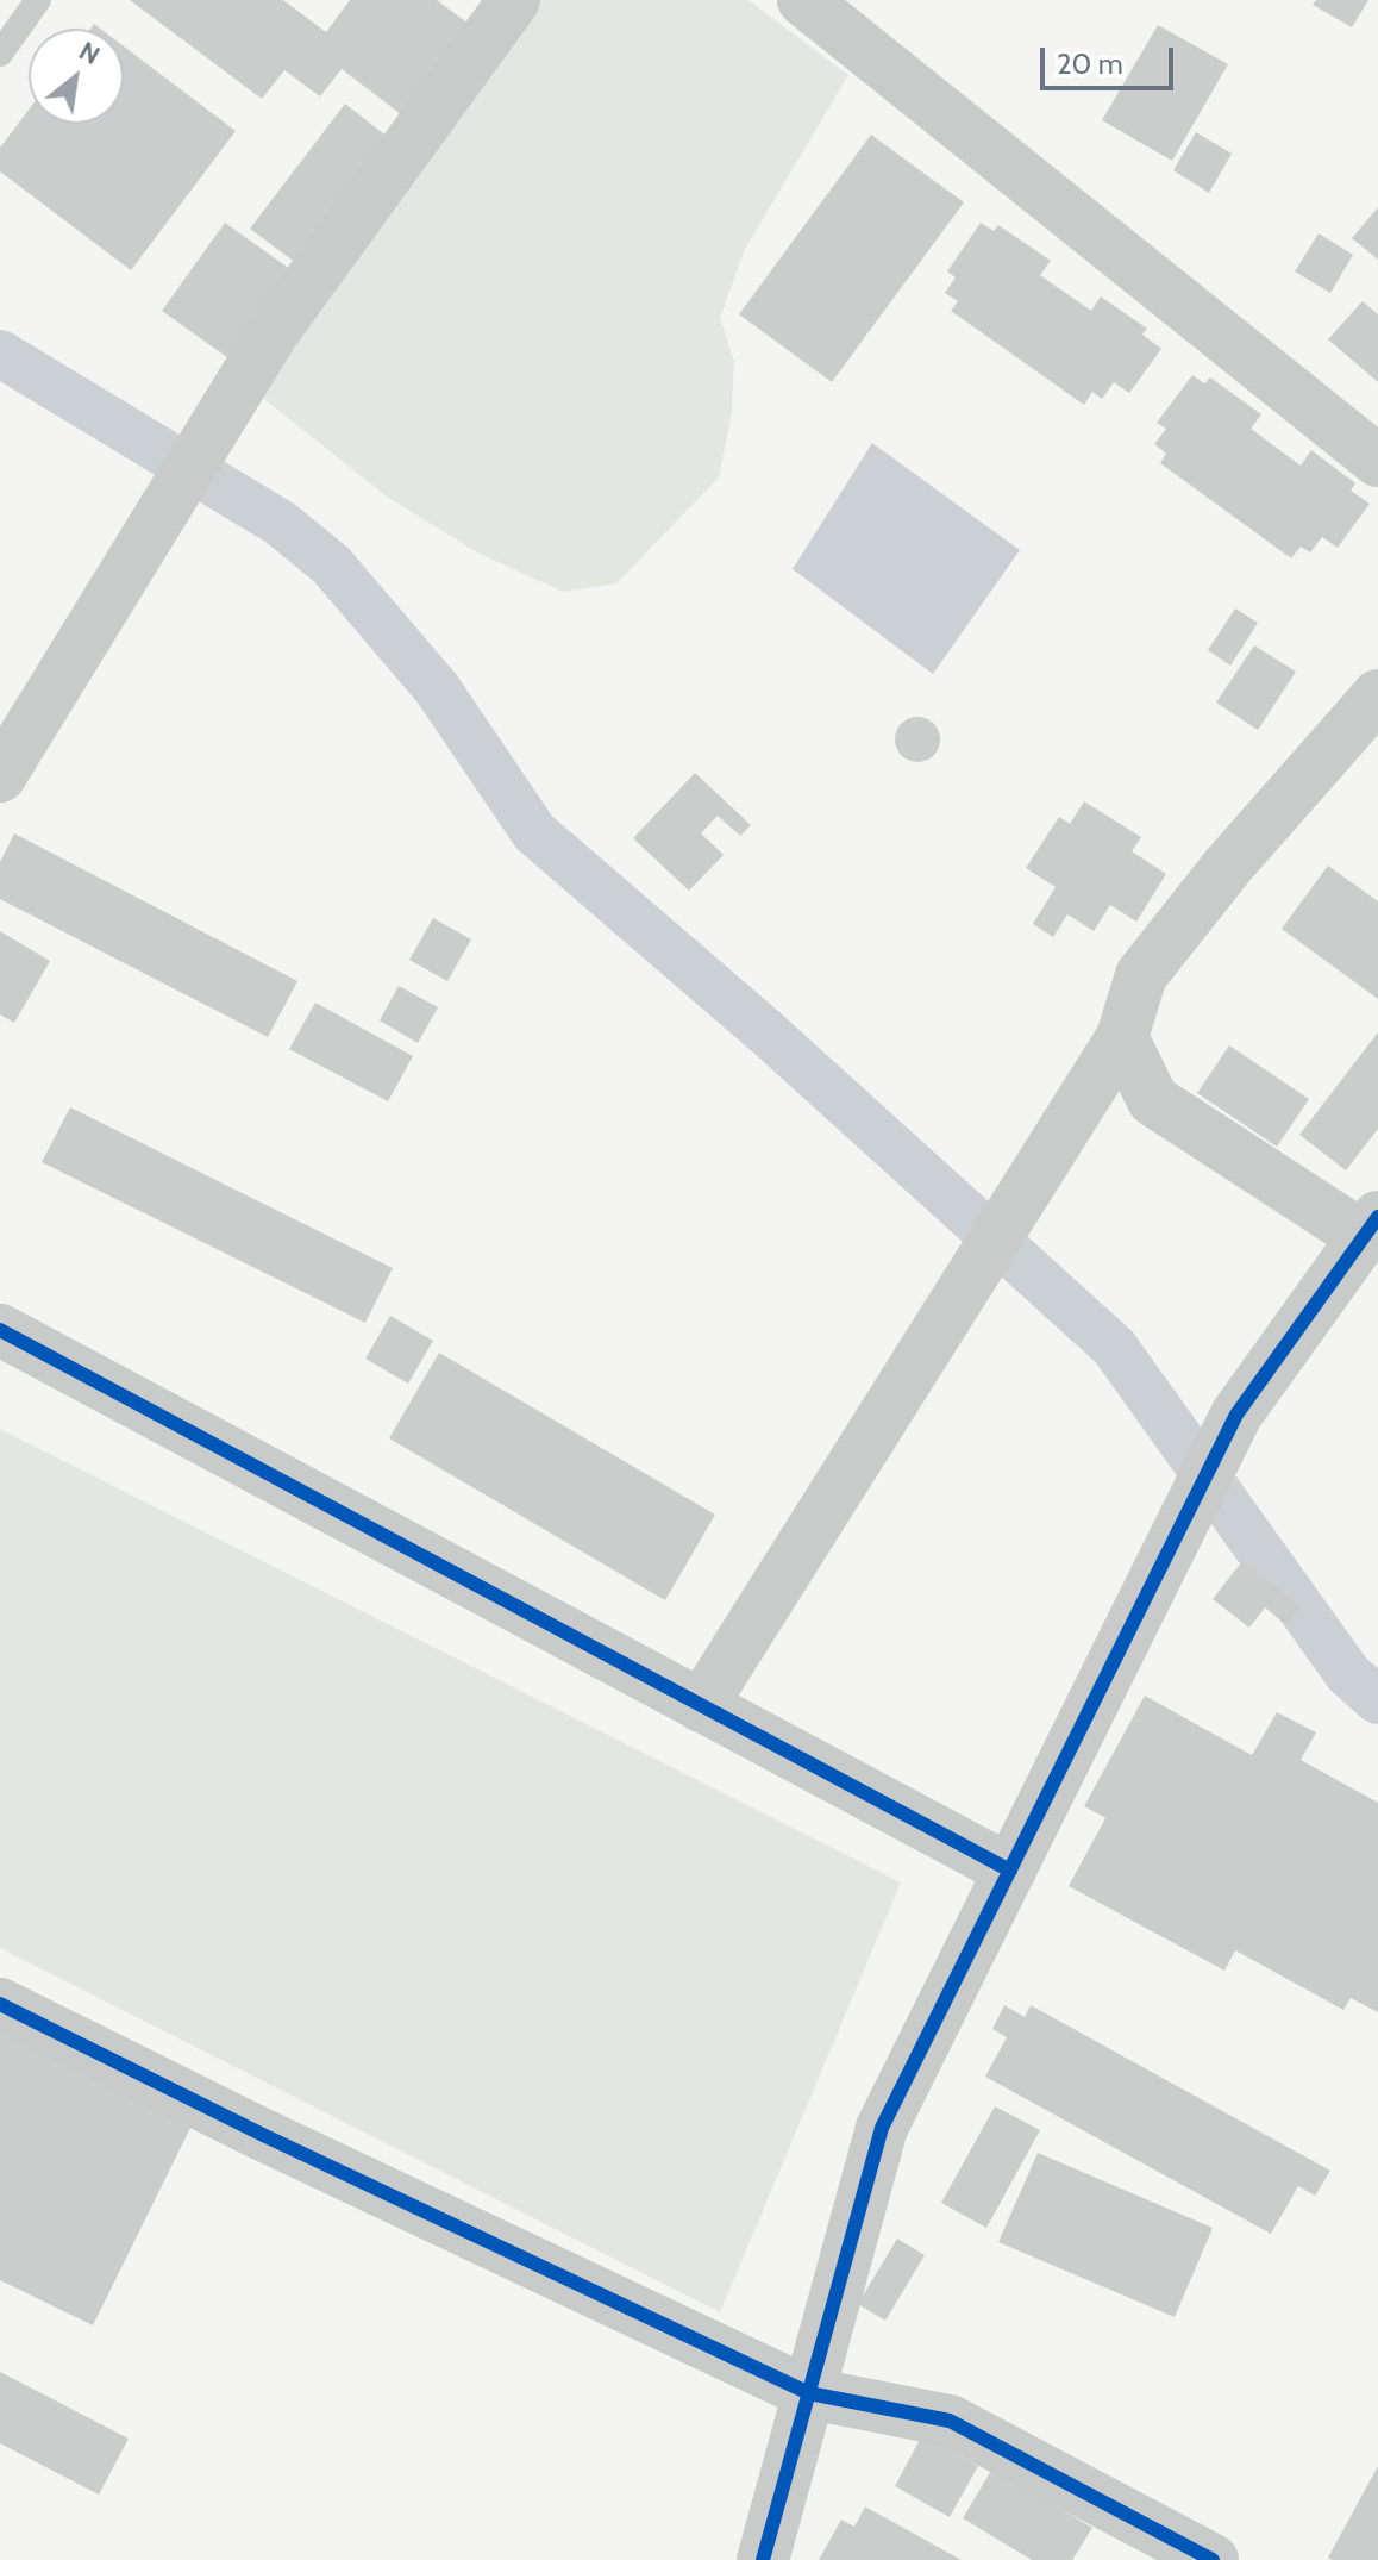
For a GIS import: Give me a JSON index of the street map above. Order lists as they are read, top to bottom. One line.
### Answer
{"scale_bar":"20 m","north":"top right"}
